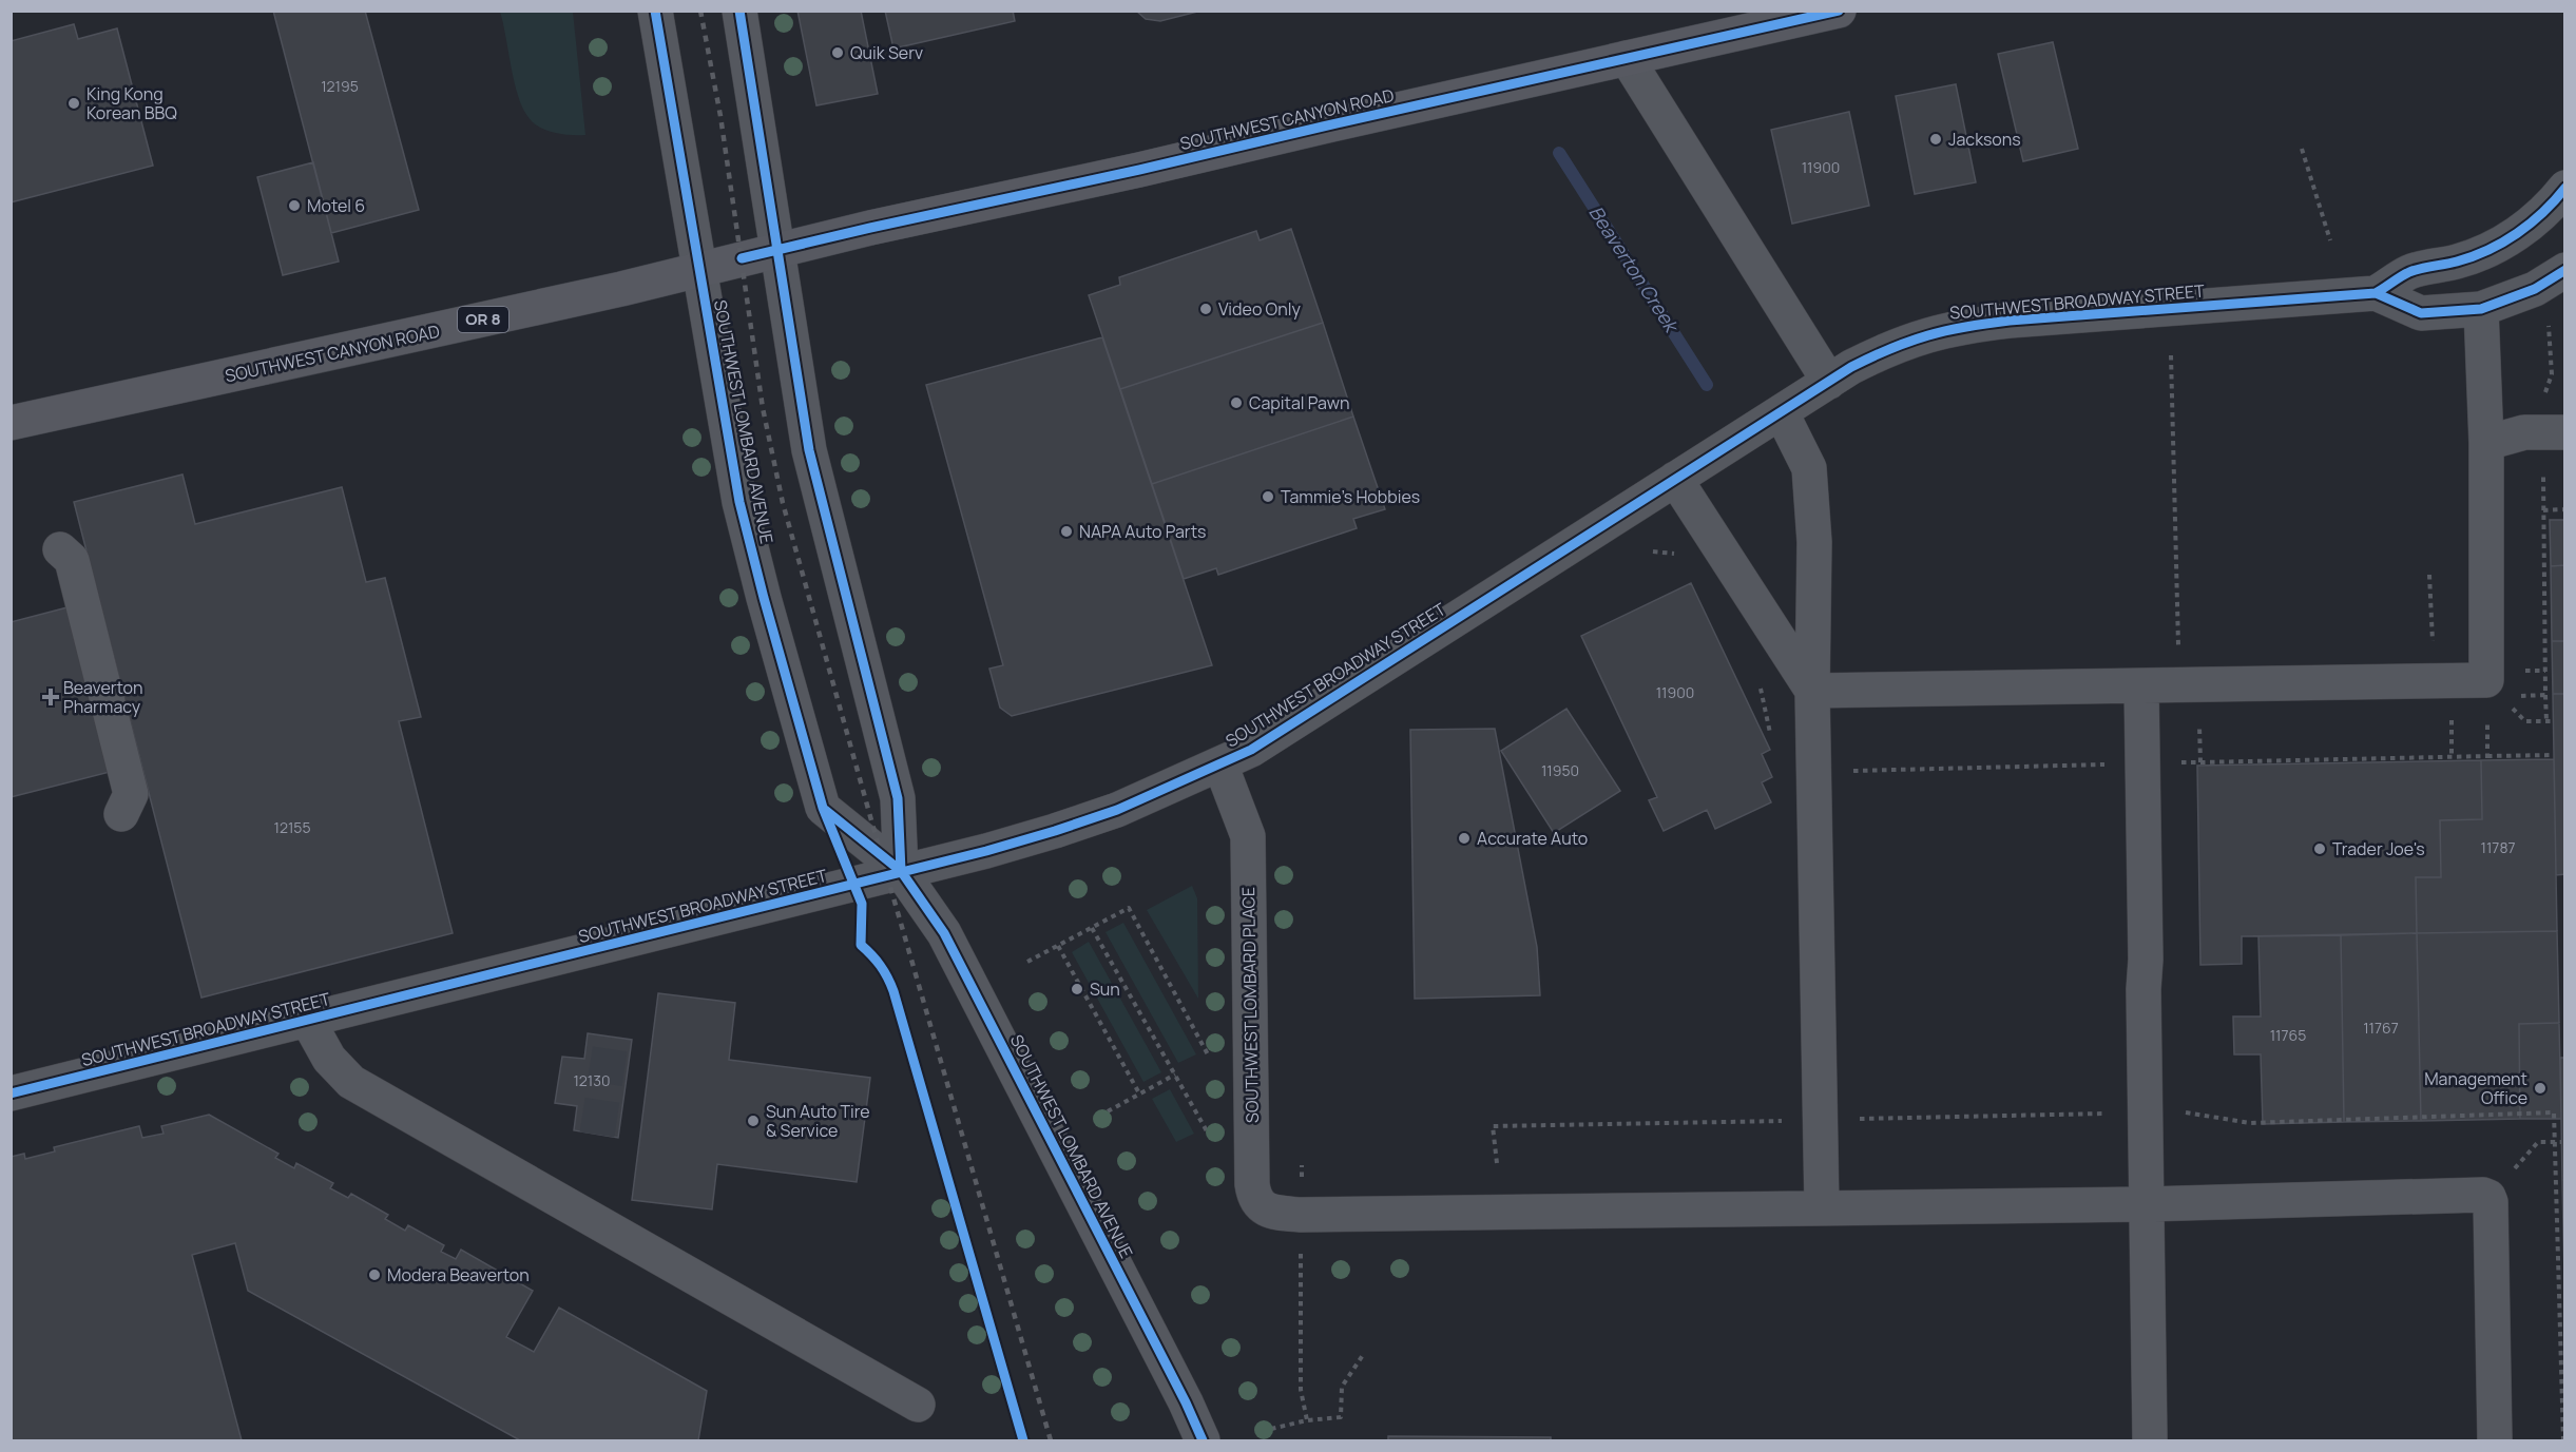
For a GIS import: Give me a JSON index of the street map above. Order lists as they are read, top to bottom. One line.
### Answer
{"streets":{"main road":["SOUTHWEST CANYON ROAD","OR 8"],"street":["SOUTHWEST BROADWAY STREET","SOUTHWEST LOMBARD AVENUE","SOUTHWEST LOMBARD PLACE"]},"crossings":[["SOUTHWEST CANYON ROAD","SOUTHWEST LOMBARD AVENUE"],["SOUTHWEST BROADWAY STREET","SOUTHWEST LOMBARD AVENUE"],["SOUTHWEST BROADWAY STREET","SOUTHWEST LOMBARD PLACE"]],"water":["Beaverton Creek"],"places":{"other":["Quik Serv","King Kong Korean BBQ","Jacksons","Motel 6","Video Only","Capital Pawn","Tammie's Hobbies","NAPA Auto Parts","Accurate Auto","Trader Joe's","Sun","Management Office","Sun Auto Tire & Service","Modera Beaverton"],"health":["Beaverton Pharmacy"]},"house_numbers":["12195","11900","11900","11950","12155","11787","11767","11765","12130"]}
